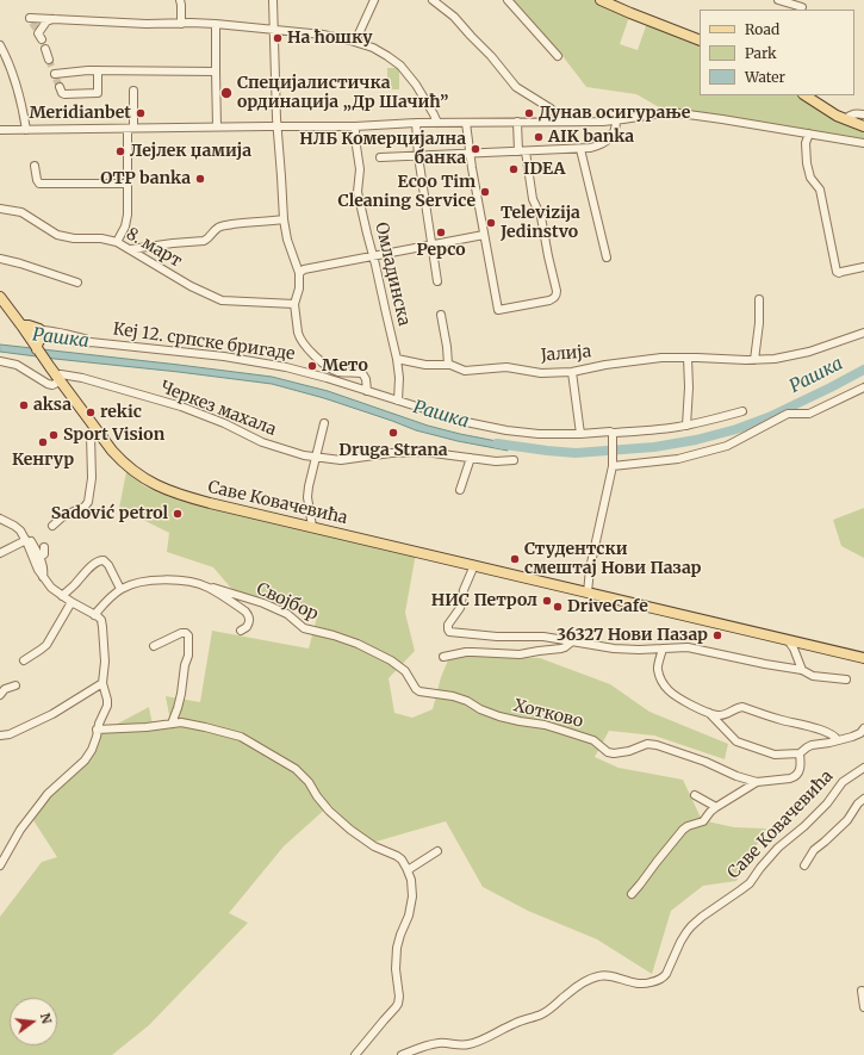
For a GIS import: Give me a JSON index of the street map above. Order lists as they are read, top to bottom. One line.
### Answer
{"streets":{"main road":["Саве Ковачевића"],"street":["8. март","Омладинска","Кеј 12. српске бригаде","Јалија","Черкез махала","Својбор","Хотково"]},"crossings":[["8. март","Кеј 12. српске бригаде"],["Омладинска","Кеј 12. српске бригаде"],["Омладинска","Јалија"],["Кеј 12. српске бригаде","Саве Ковачевића"],["Черкез махала","Саве Ковачевића"],["Саве Ковачевића","Хотково"],["Својбор","Хотково"]],"water":["Рашка"],"places":["На ћошку","Специјалистичка ординација „Др Шачић”","Meridianbet","Дунав осигурање","AIK banka","НЛБ Комерцијална банка","Лејлек џамија","IDEA","OTP banka","Ecoo Tim Cleaning Service","Televizija Jedinstvo","Pepco","Мето","aksa","rekic","Druga Strana","Sport Vision","Кенгур","Sadović petrol","Студентски смештај Нови Пазар","НИС Петрол","DriveCafe","36327 Нови Пазар"],"legend":["Road","Park","Water"],"north":"right"}
